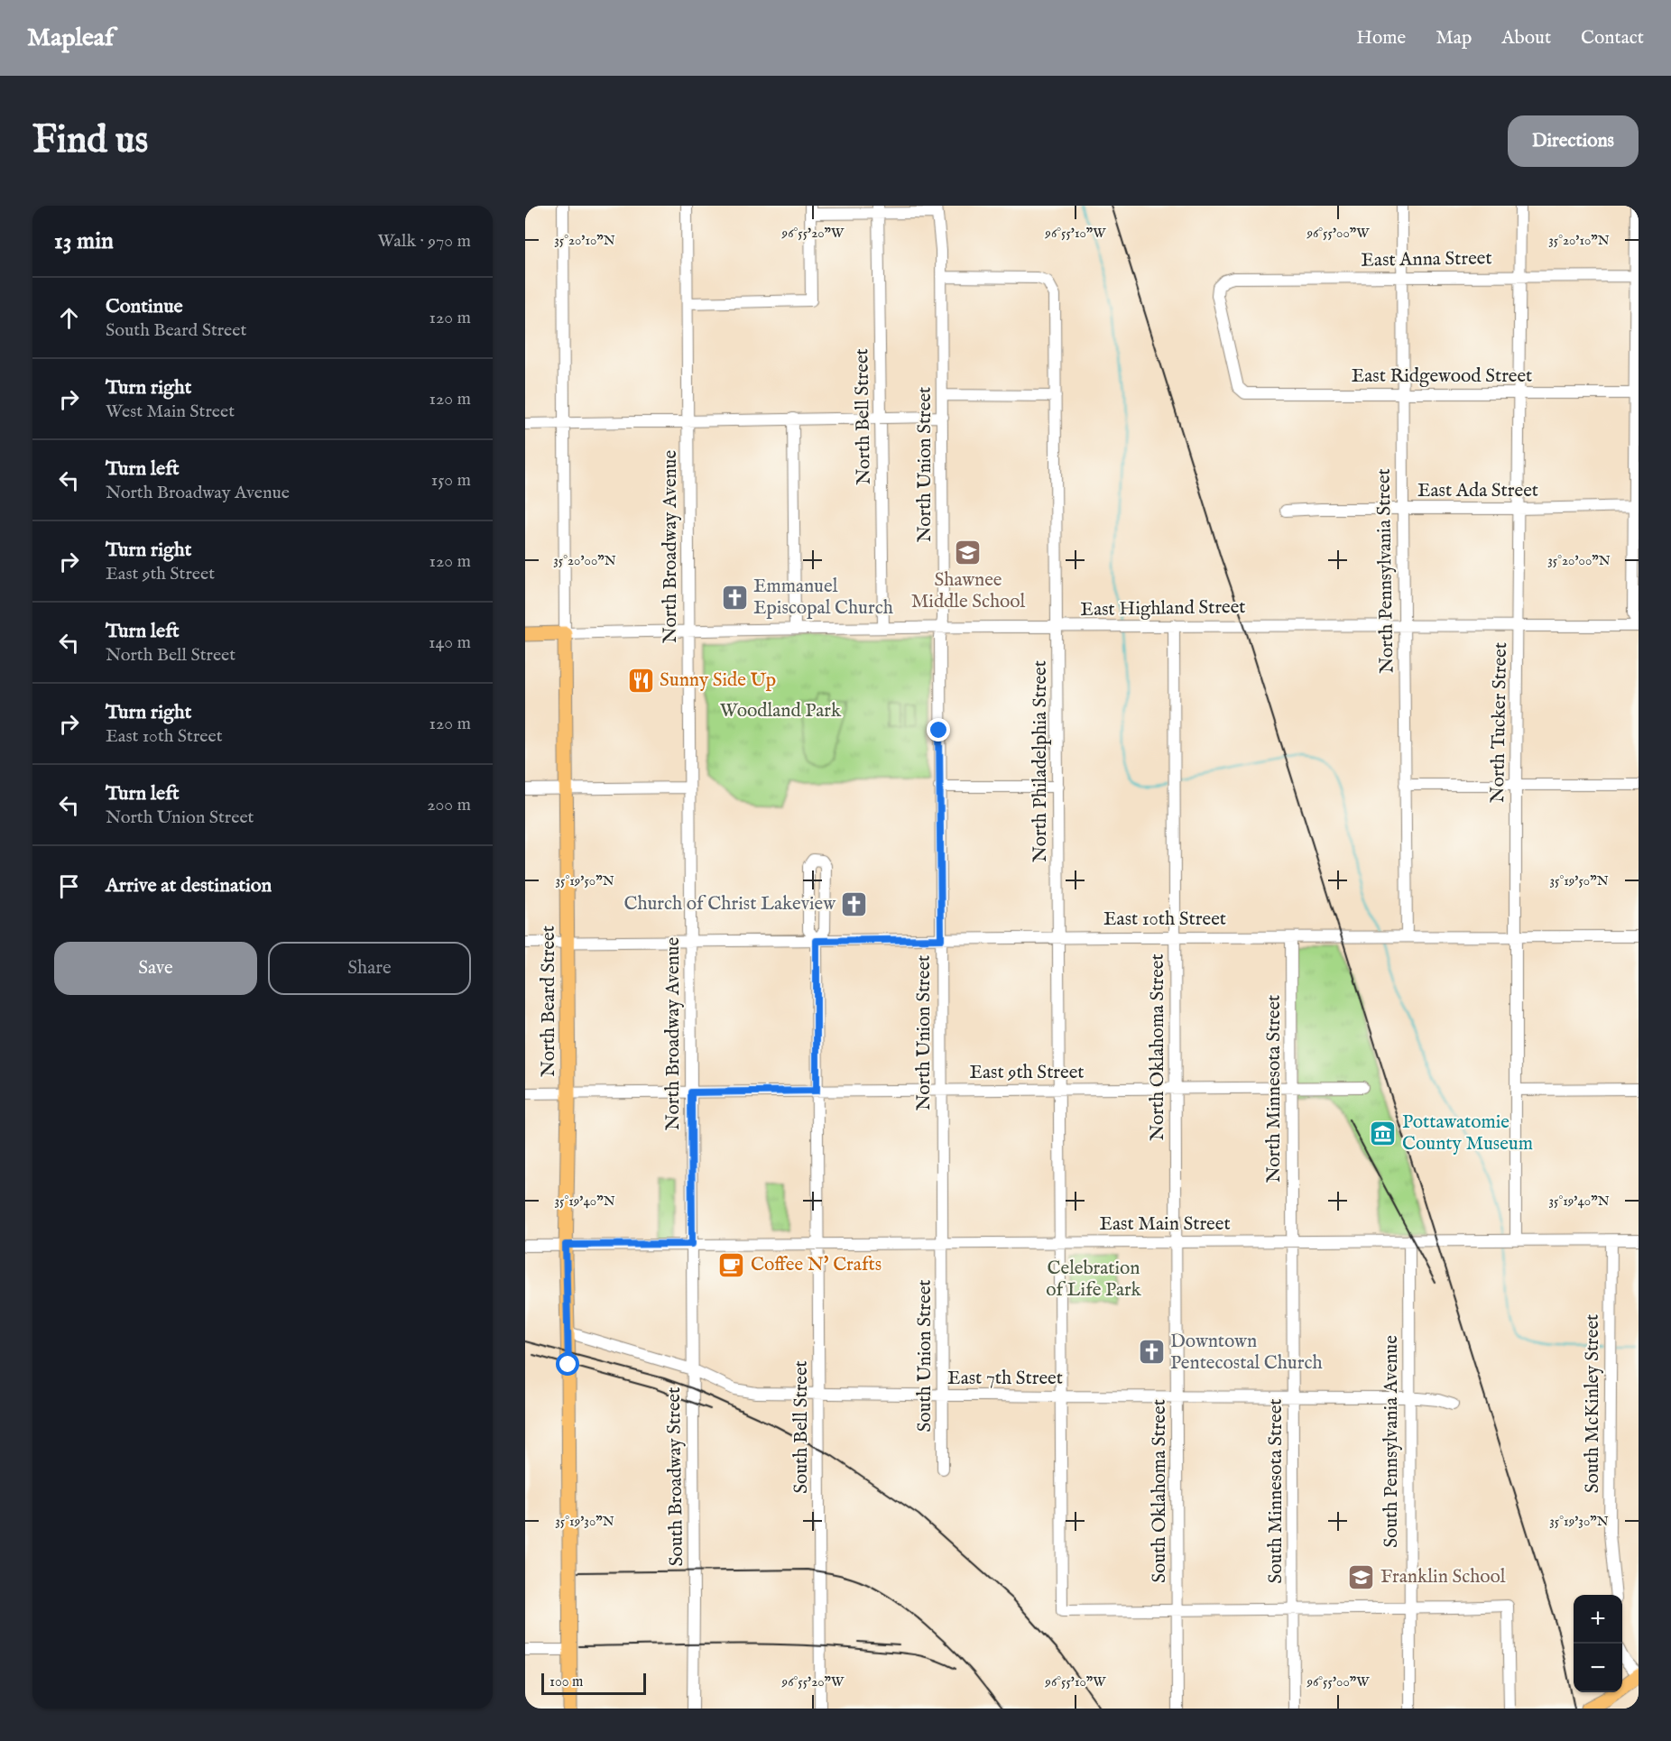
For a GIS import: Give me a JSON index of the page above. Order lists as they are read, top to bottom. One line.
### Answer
{"streets":{"main road":["North Beard Street"],"street":["East Anna Street","East Ridgewood Street","North Bell Street","North Union Street","East Ada Street","North Broadway Avenue","North Pennsylvania Street","East Highland Street","North Tucker Street","North Philadelphia Street","East 10th Street","North Oklahoma Street","East 9th Street","North Minnesota Street","East Main Street","South Union Street","East 7th Street","South McKinley Street","South Bell Street","South Pennsylvania Avenue","South Broadway Street","South Oklahoma Street","South Minnesota Street"]},"crossings":[["East Anna Street","East Ridgewood Street"],["East Anna Street","North Pennsylvania Street"],["East Anna Street","North Tucker Street"],["East Ridgewood Street","North Pennsylvania Street"],["East Ridgewood Street","North Tucker Street"],["North Bell Street","East Highland Street"],["North Union Street","East Highland Street"],["North Union Street","North Philadelphia Street"],["North Union Street","East 10th Street"],["North Union Street","East 9th Street"],["North Union Street","East Main Street"],["North Union Street","South Union Street"],["East Ada Street","North Pennsylvania Street"],["East Ada Street","North Tucker Street"],["North Broadway Avenue","East Highland Street"],["North Broadway Avenue","East 10th Street"],["North Broadway Avenue","East 9th Street"],["North Broadway Avenue","East Main Street"],["North Broadway Avenue","South Broadway Street"],["North Pennsylvania Street","East Highland Street"],["North Pennsylvania Street","East 10th Street"],["East Highland Street","North Tucker Street"],["East Highland Street","North Philadelphia Street"],["East Highland Street","North Beard Street"],["East Highland Street","North Oklahoma Street"],["North Tucker Street","East 10th Street"],["North Tucker Street","East Main Street"],["North Philadelphia Street","East 10th Street"],["North Philadelphia Street","East 9th Street"],["North Philadelphia Street","East Main Street"],["North Philadelphia Street","East 7th Street"],["North Philadelphia Street","South Oklahoma Street"],["East 10th Street","North Beard Street"],["East 10th Street","North Oklahoma Street"],["East 10th Street","North Minnesota Street"],["North Beard Street","East 9th Street"],["North Beard Street","East Main Street"],["North Beard Street","East 7th Street"],["North Oklahoma Street","East 9th Street"],["North Oklahoma Street","East Main Street"],["North Oklahoma Street","South Oklahoma Street"],["East 9th Street","North Minnesota Street"],["North Minnesota Street","East Main Street"],["North Minnesota Street","South Minnesota Street"],["East Main Street","South Union Street"],["East Main Street","South McKinley Street"],["East Main Street","South Bell Street"],["East Main Street","South Pennsylvania Avenue"],["East Main Street","South Broadway Street"],["East Main Street","South Oklahoma Street"],["East Main Street","South Minnesota Street"],["South Union Street","East 7th Street"],["East 7th Street","South Bell Street"],["East 7th Street","South Pennsylvania Avenue"],["East 7th Street","South Broadway Street"],["East 7th Street","South Oklahoma Street"],["East 7th Street","South Minnesota Street"]],"parks":["Woodland Park","Celebration of Life Park"],"places":{"school or university":["Shawnee Middle School","Franklin School"],"church":["Emmanuel Episcopal Church","Church of Christ Lakeview","Downtown Pentecostal Church"],"restaurant":["Sunny Side Up"],"museum":["Pottawatomie County Museum"],"cafe":["Coffee N' Crafts"]},"scale_bar":"100 m","page":{"header":"Mapleaf","nav":["Home","Map","About","Contact"],"buttons":["Directions",["Save","Share"]],"title":"Find us","heading":["13 min","Walk · 970 m"],"list":[["Continue","South Beard Street","120 m"],["Turn right","West Main Street","120 m"],["Turn left","North Broadway Avenue","150 m"],["Turn right","East 9th Street","120 m"],["Turn left","North Bell Street","140 m"],["Turn right","East 10th Street","120 m"],["Turn left","North Union Street","200 m"],"Arrive at destination"],"map_buttons":["+","−"],"scale":"100 m"},"coordinates":["96°55'20\"W","96°55'10\"W","96°55'00\"W","35°20'10\"N","35°20'00\"N","35°19'50\"N","35°19'40\"N","35°19'30\"N"]}
